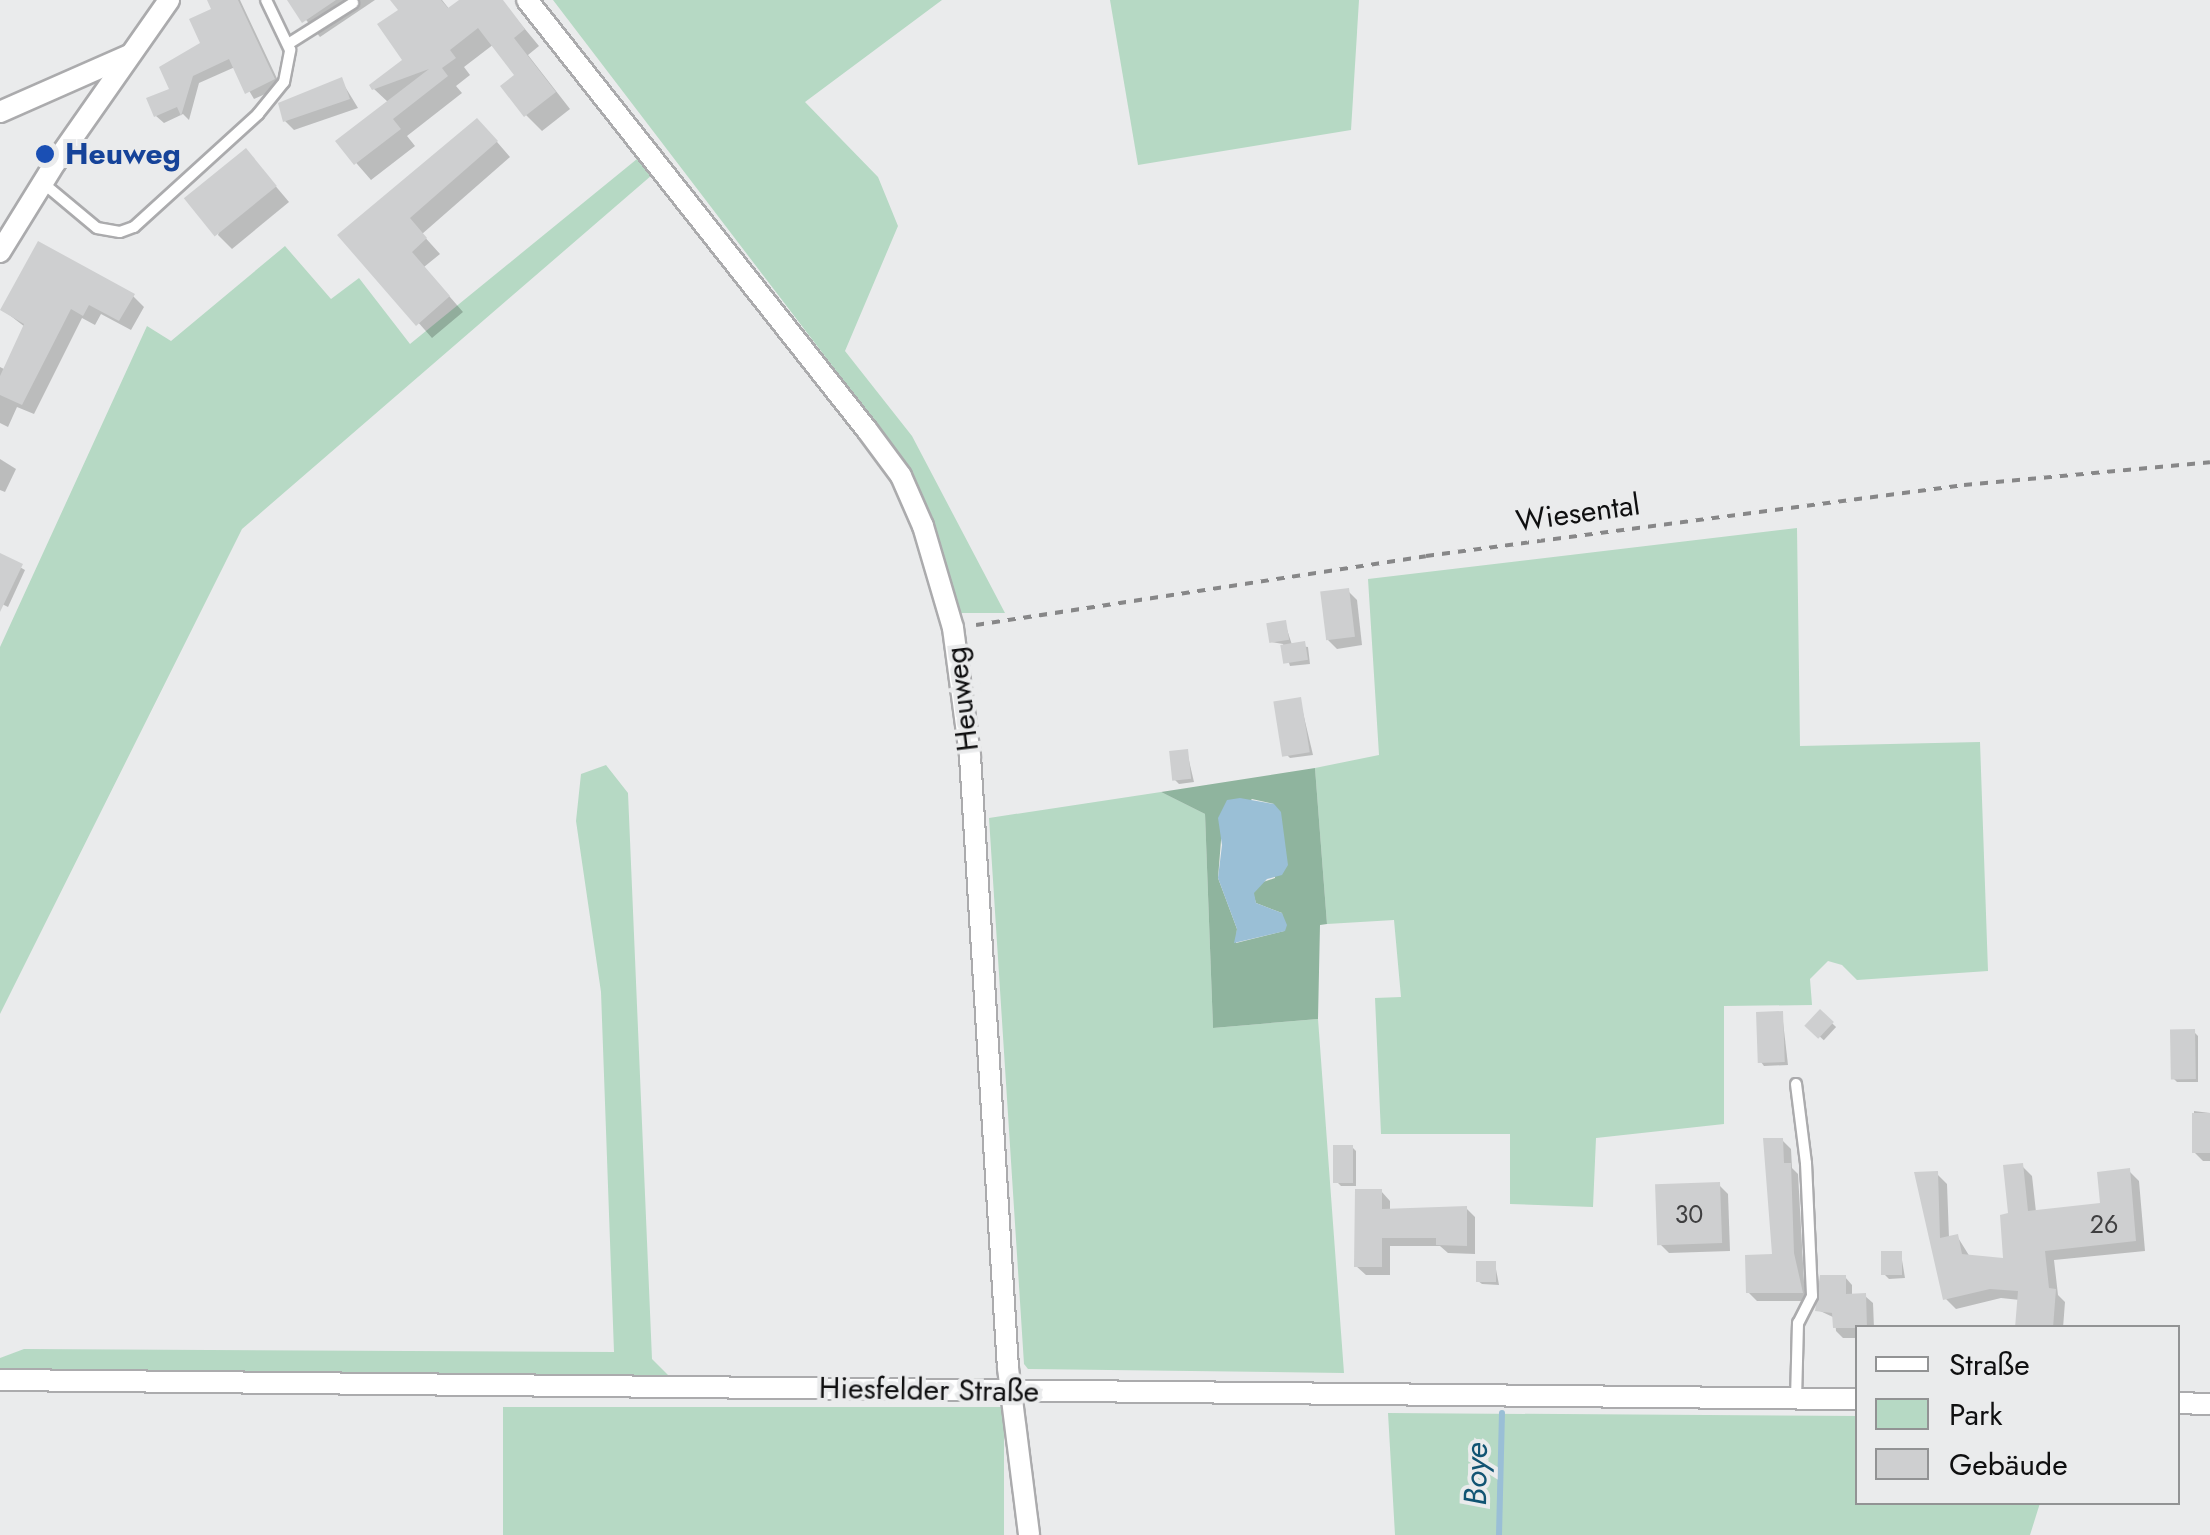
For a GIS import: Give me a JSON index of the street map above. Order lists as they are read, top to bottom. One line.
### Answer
{"streets":{"street":["Heuweg","Hiesfelder Straße"],"path":["Wiesental"]},"crossings":[["Wiesental","Heuweg"],["Heuweg","Hiesfelder Straße"]],"water":["Boye"],"places":["Heuweg"],"house_numbers":["30","26"],"legend":["Straße","Park","Gebäude"]}
